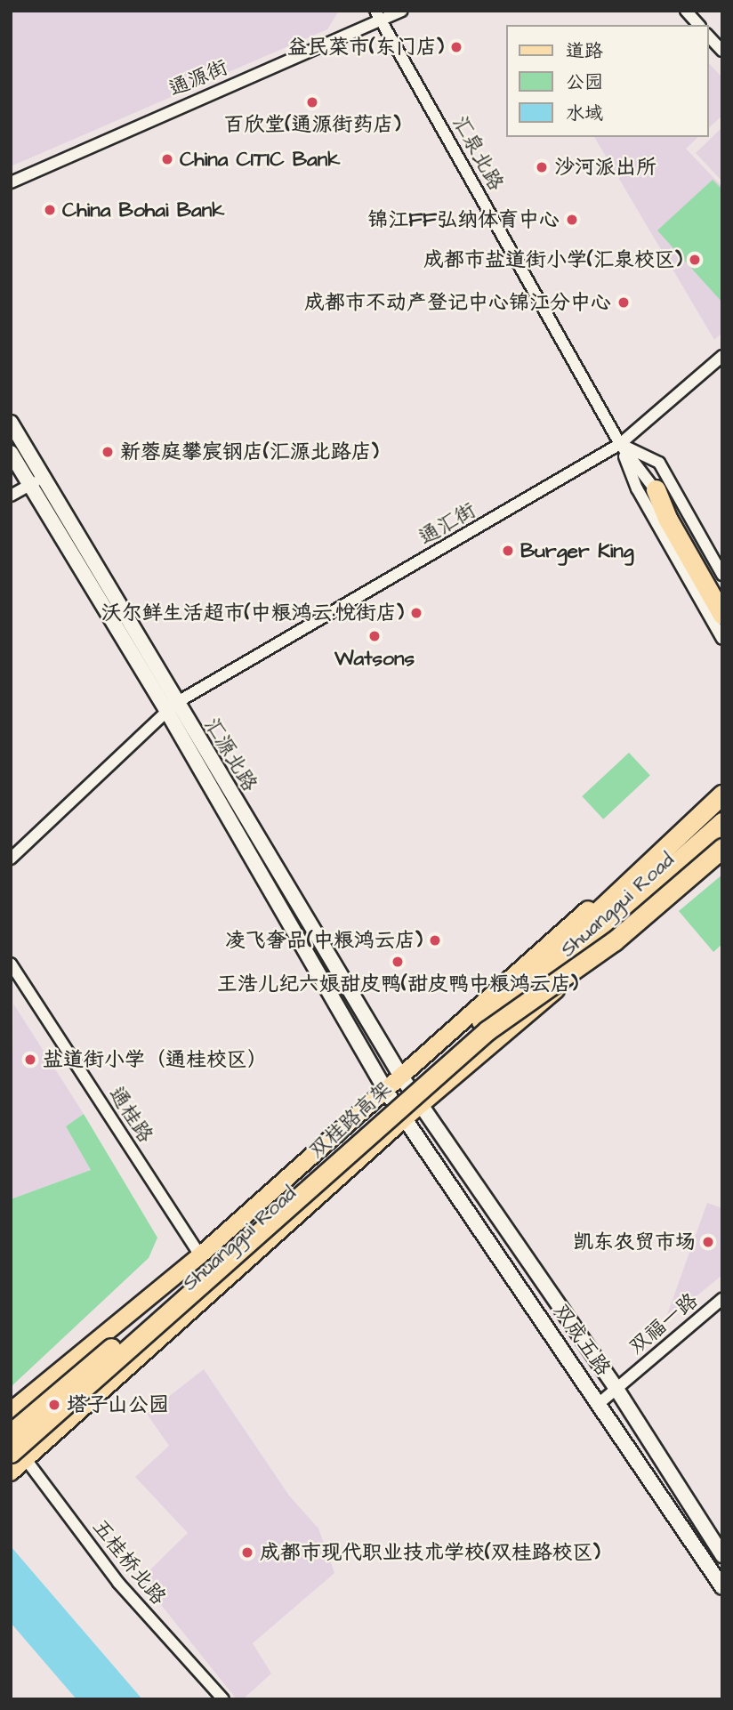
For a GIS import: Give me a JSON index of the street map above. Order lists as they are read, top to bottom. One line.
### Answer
{"streets":{"highway":["双桂路高架"],"main road":["Shuanggui Road"],"street":["通源街","汇泉北路","通汇街","汇源北路","通桂路","双福一路","双成五路","五桂桥北路"]},"crossings":[["通源街","汇泉北路"],["汇泉北路","通汇街"],["通汇街","汇源北路"],["汇源北路","Shuanggui Road"],["汇源北路","双成五路"],["Shuanggui Road","通桂路"],["Shuanggui Road","双桂路高架"],["Shuanggui Road","双成五路"],["Shuanggui Road","五桂桥北路"],["双桂路高架","五桂桥北路"],["双福一路","双成五路"]],"places":["益民菜市(东门店)","百欣堂(通源街药店)","China CITIC Bank","沙河派出所","China Bohai Bank","锦江FF弘纳体育中心","成都市盐道街小学(汇泉校区)","成都市不动产登记中心锦江分中心","新蓉庭攀宸钢店(汇源北路店)","Burger King","沃尔鲜生活超市(中粮鸿云·悦街店)","Watsons","凌飞奢品(中粮鸿云店)","王浩儿纪六娘甜皮鸭(甜皮鸭中粮鸿云店)","盐道街小学（通桂校区）","凯东农贸市场","塔子山公园","成都市现代职业技术学校(双桂路校区)"],"legend":["道路","公园","水域"]}
